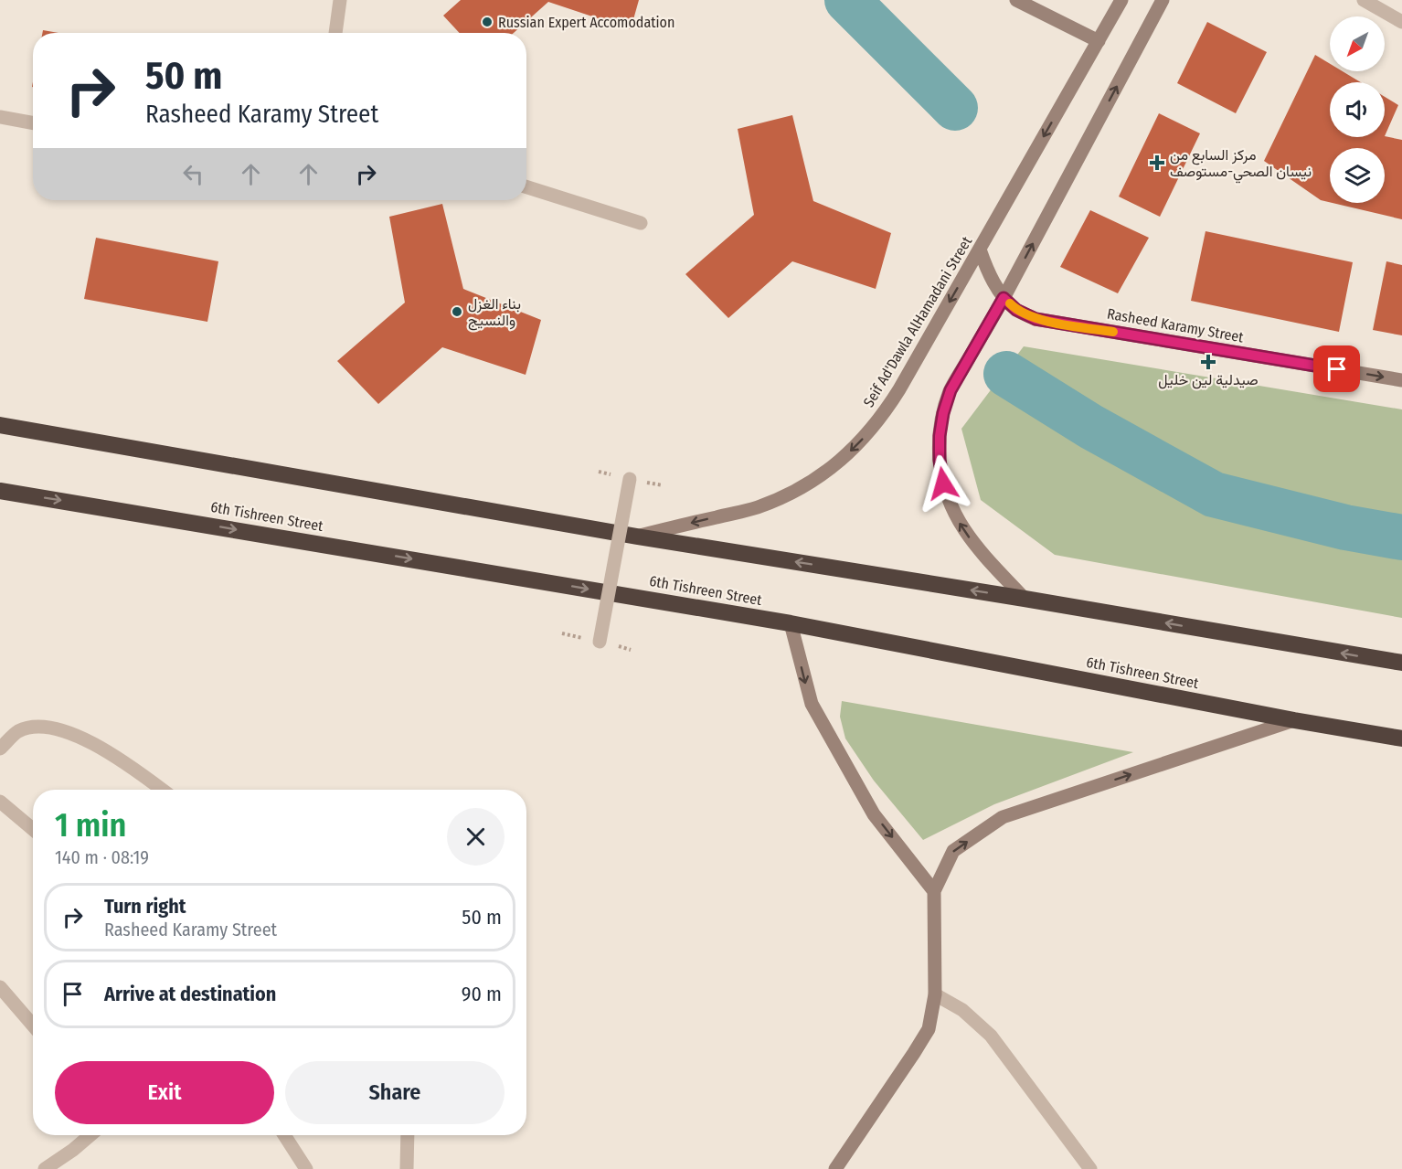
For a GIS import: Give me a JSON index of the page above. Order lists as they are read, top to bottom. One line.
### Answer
{"streets":{"highway":["6th Tishreen Street"],"main road":["Seif Ad'Dawla AlHamadani Street","Rasheed Karamy Street"]},"crossings":[["Seif Ad'Dawla AlHamadani Street","Rasheed Karamy Street"]],"one_way":["Rasheed Karamy Street"],"places":{"other":["Russian Expert Accomodation","بناء الغزل والنسيج"],"health":["مركز السابع من نيسان الصحي-مستوصف","صيدلية لين خليل"]},"north":"bottom left","page":{"turn":["50 m","Rasheed Karamy Street"],"heading":["1 min","140 m · 08:19"],"list":[{"name":"Turn right","note":"Rasheed Karamy Street","value":"50 m"},{"name":"Arrive at destination","value":"90 m"}],"buttons":["Exit","Share"]}}
